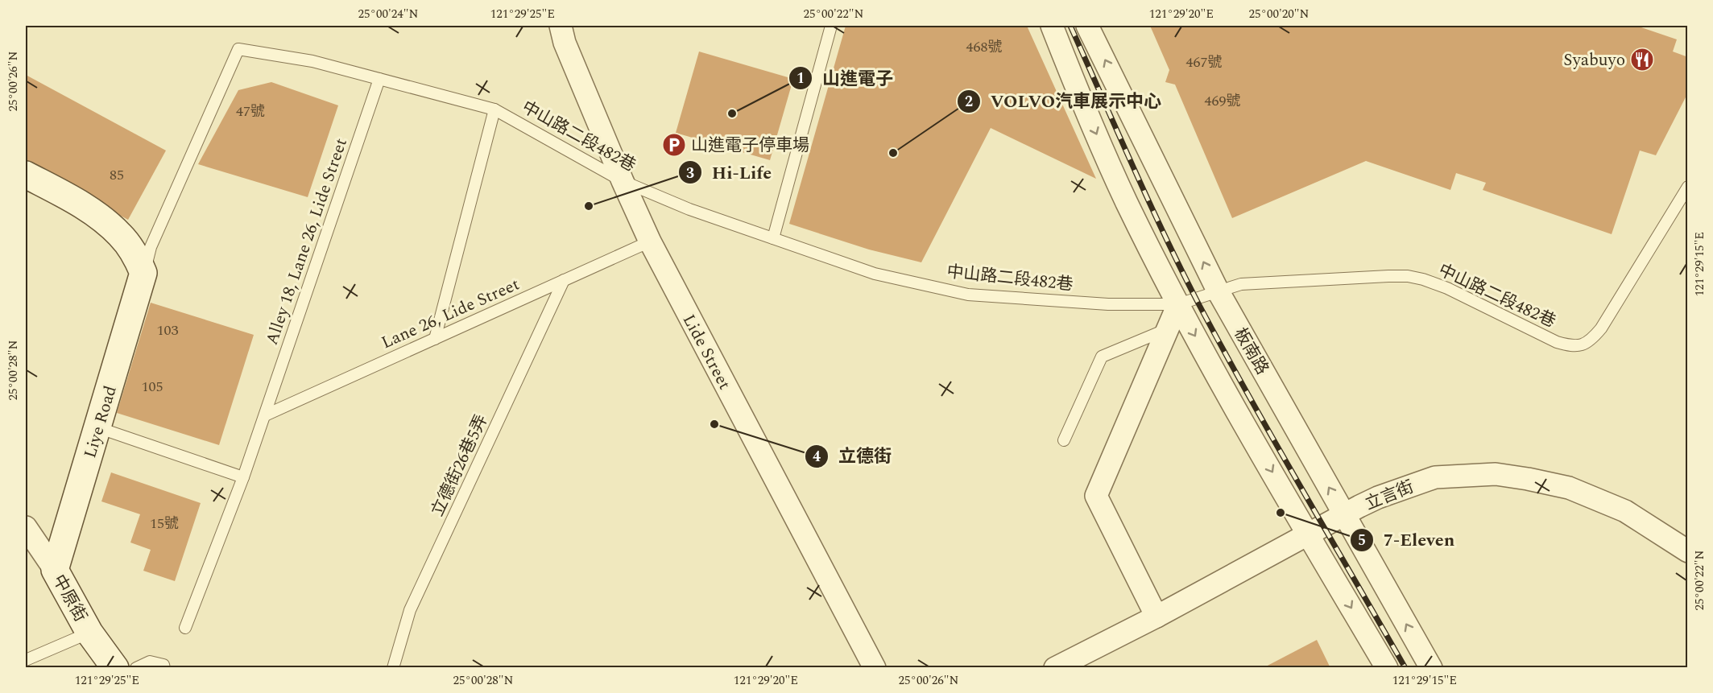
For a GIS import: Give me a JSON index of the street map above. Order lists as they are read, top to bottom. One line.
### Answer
{"streets":{"street":["板南路","Lide Street","Liye Road","立言街","中原街"],"lane":["中山路二段482巷","Alley 18, Lane 26, Lide Street","Lane 26, Lide Street","立德街26巷5弄"]},"crossings":[["中山路二段482巷","Alley 18, Lane 26, Lide Street"],["中山路二段482巷","板南路"],["中山路二段482巷","Lide Street"],["中山路二段482巷","Liye Road"],["Alley 18, Lane 26, Lide Street","Lane 26, Lide Street"],["Lane 26, Lide Street","Lide Street"],["Lane 26, Lide Street","立德街26巷5弄"],["板南路","立言街"],["Liye Road","中原街"]],"places":{"restaurant":["Syabuyo"],"other":["山進電子","VOLVO汽車展示中心","Hi-Life","立德街","7-Eleven"],"parking":["山進電子停車場"]},"house_numbers":["468號","467號","469號","47號","85","103","105","15號"],"coordinates":["25°00'24\"N","121°29'25\"E","25°00'22\"N","121°29'20\"E","25°00'20\"N","25°00'26\"N","121°29'15\"E","25°00'28\"N"]}
